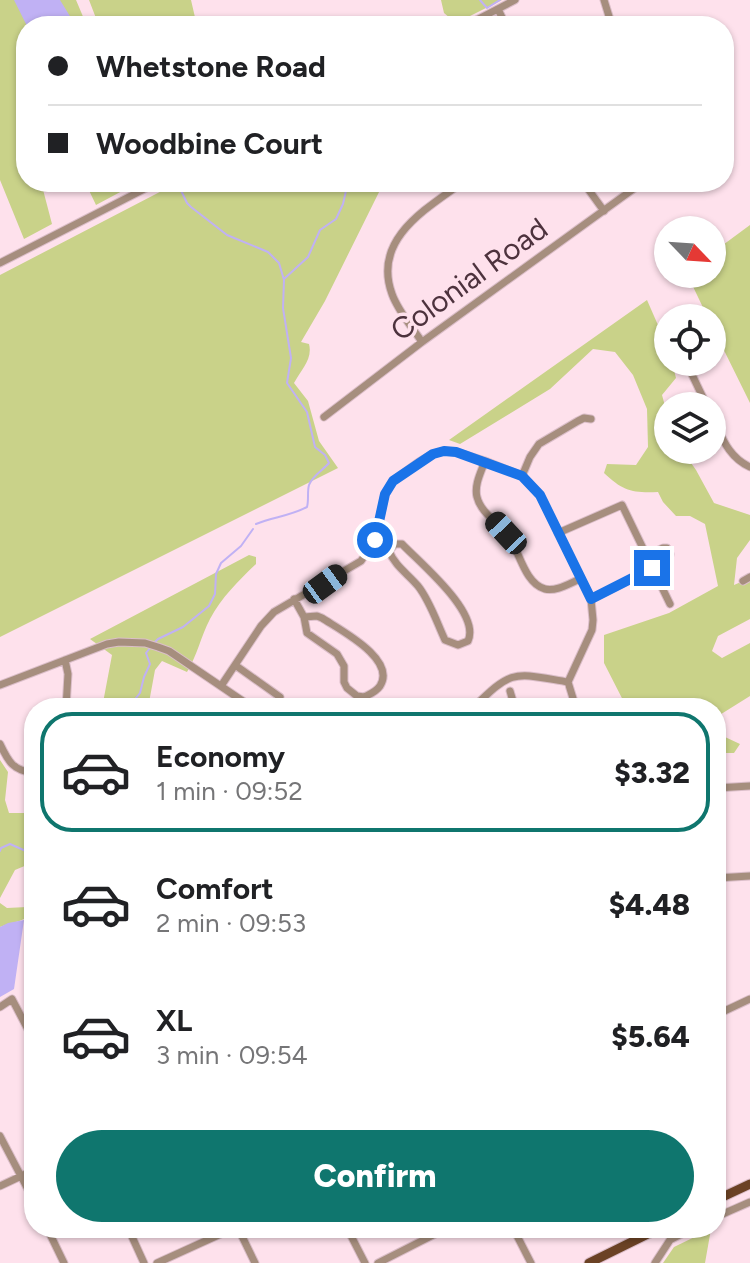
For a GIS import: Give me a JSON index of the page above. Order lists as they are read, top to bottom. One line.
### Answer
{"streets":{"street":["Colonial Road"]},"north":"bottom right","page":{"banner":["Whetstone Road","Woodbine Court"],"list":[{"name":"Economy","note":"1 min · 09:52","value":"$3.32"},{"name":"Comfort","note":"2 min · 09:53","value":"$4.48"},{"name":"XL","note":"3 min · 09:54","value":"$5.64"}],"buttons":"Confirm"}}
